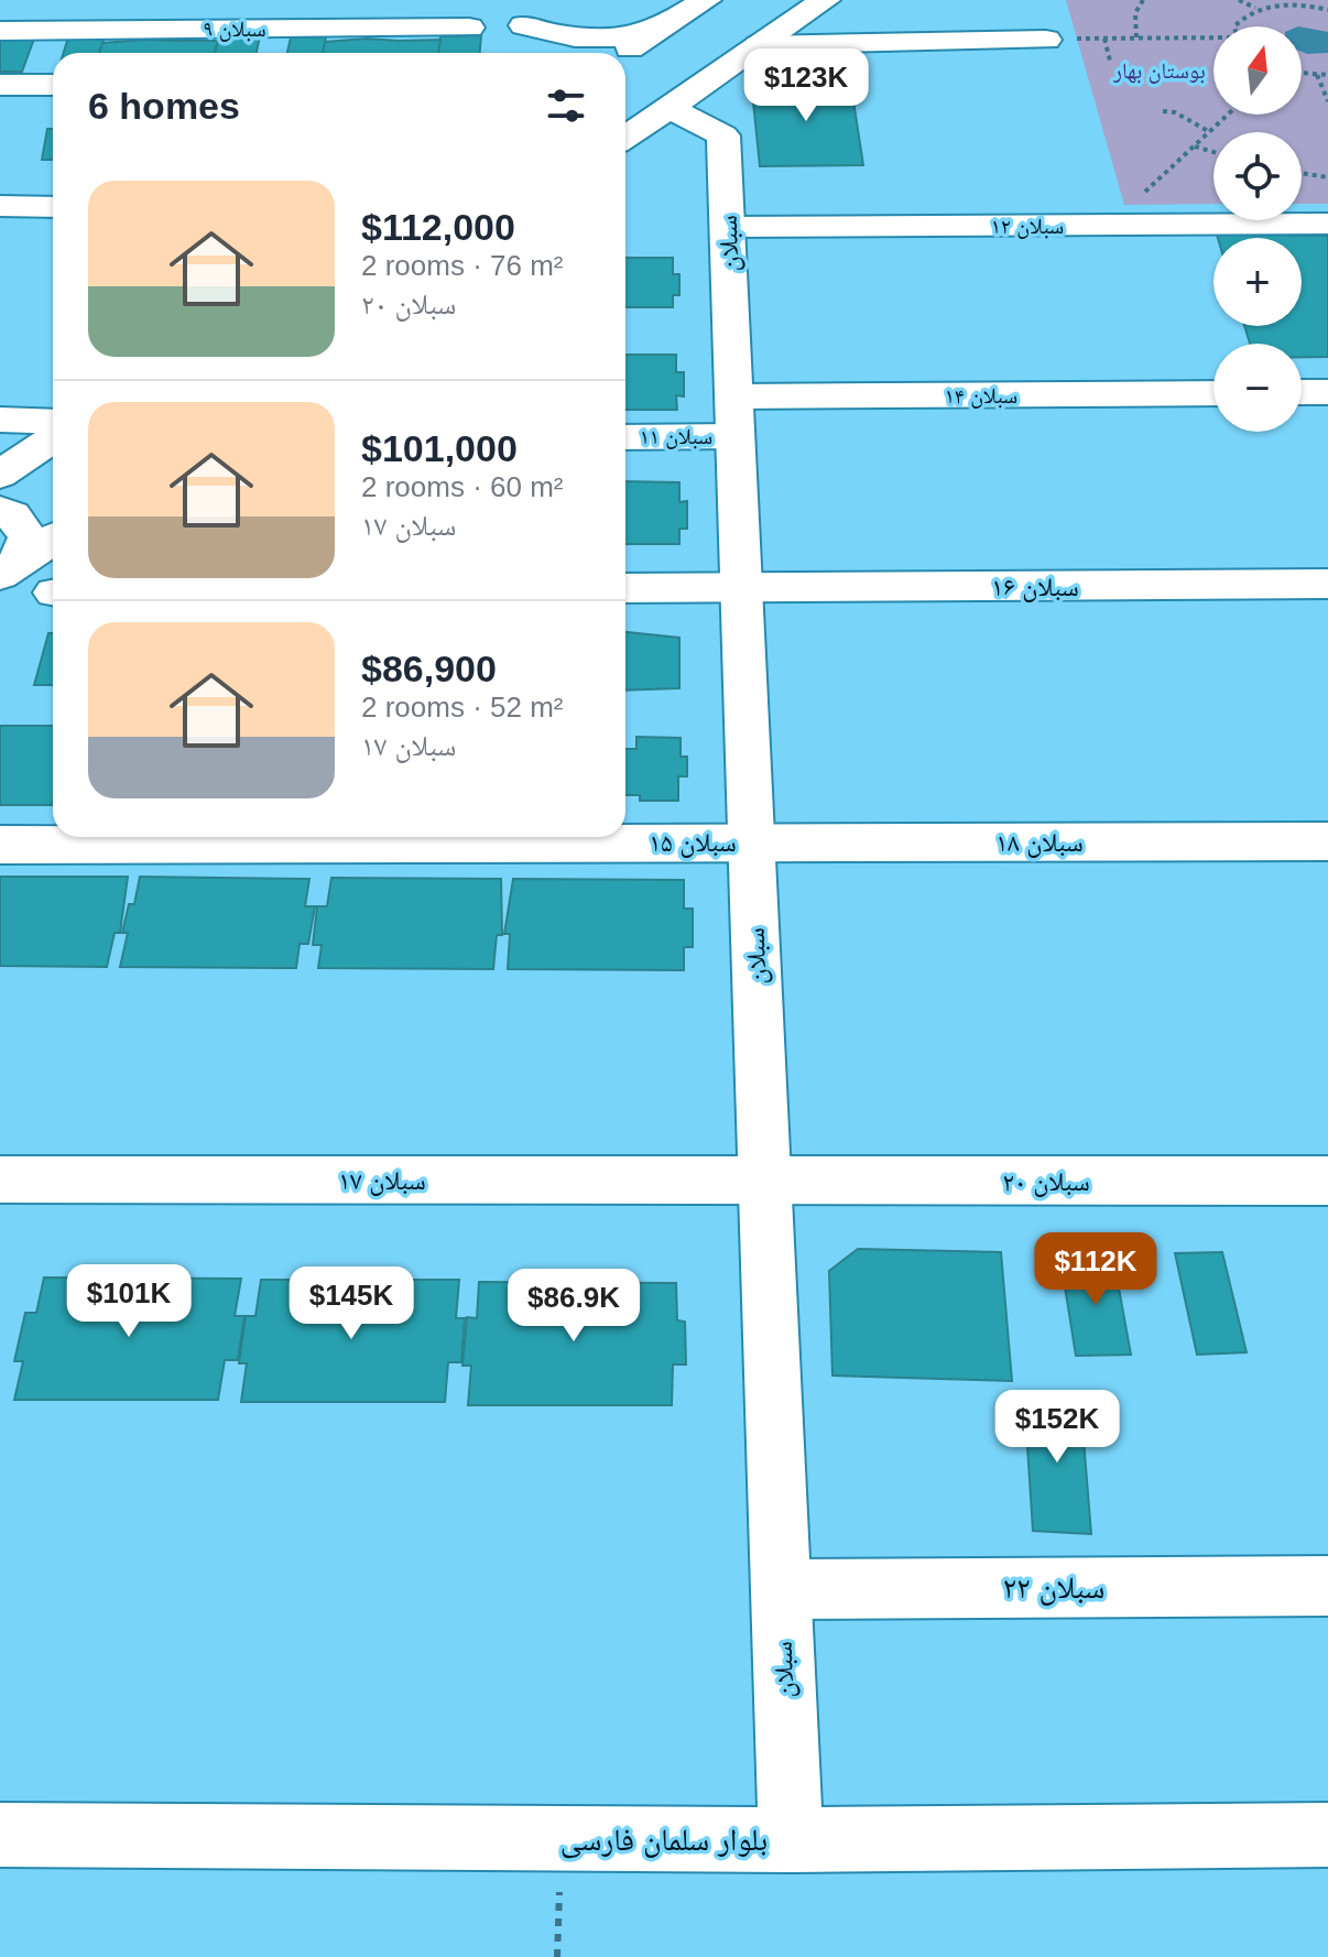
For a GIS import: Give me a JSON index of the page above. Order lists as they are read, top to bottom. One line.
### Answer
{"streets":{"street":["سبلان ۹","سبلان ۱۲","سبلان","سبلان ۱۴","سبلان ۱۱","سبلان ۱۶","سبلان ۱۵","سبلان ۱۸","سبلان ۱۷","سبلان ۲۰","سبلان ۲۲","بلوار سلمان فارسی"]},"crossings":[["سبلان ۱۲","سبلان"],["سبلان","سبلان ۱۴"],["سبلان","سبلان ۱۱"],["سبلان","سبلان ۱۶"],["سبلان","سبلان ۱۵"],["سبلان","سبلان ۱۸"],["سبلان","سبلان ۱۷"],["سبلان","سبلان ۲۰"],["سبلان","سبلان ۲۲"],["سبلان","بلوار سلمان فارسی"],["سبلان ۱۴","سبلان ۱۱"],["سبلان ۱۵","سبلان ۱۸"],["سبلان ۱۷","سبلان ۲۰"]],"parks":["بوستان بهار"],"north":"top","page":{"map_buttons":["+","−"],"price":["$123K","$112K","$101K","$145K","$86.9K","$152K"],"heading":"6 homes","list":[{"name":"$112,000","note":"2 rooms · 76 m² · سبلان ۲۰"},{"name":"$101,000","note":"2 rooms · 60 m² · سبلان ۱۷"},{"name":"$86,900","note":"2 rooms · 52 m² · سبلان ۱۷"}]}}
